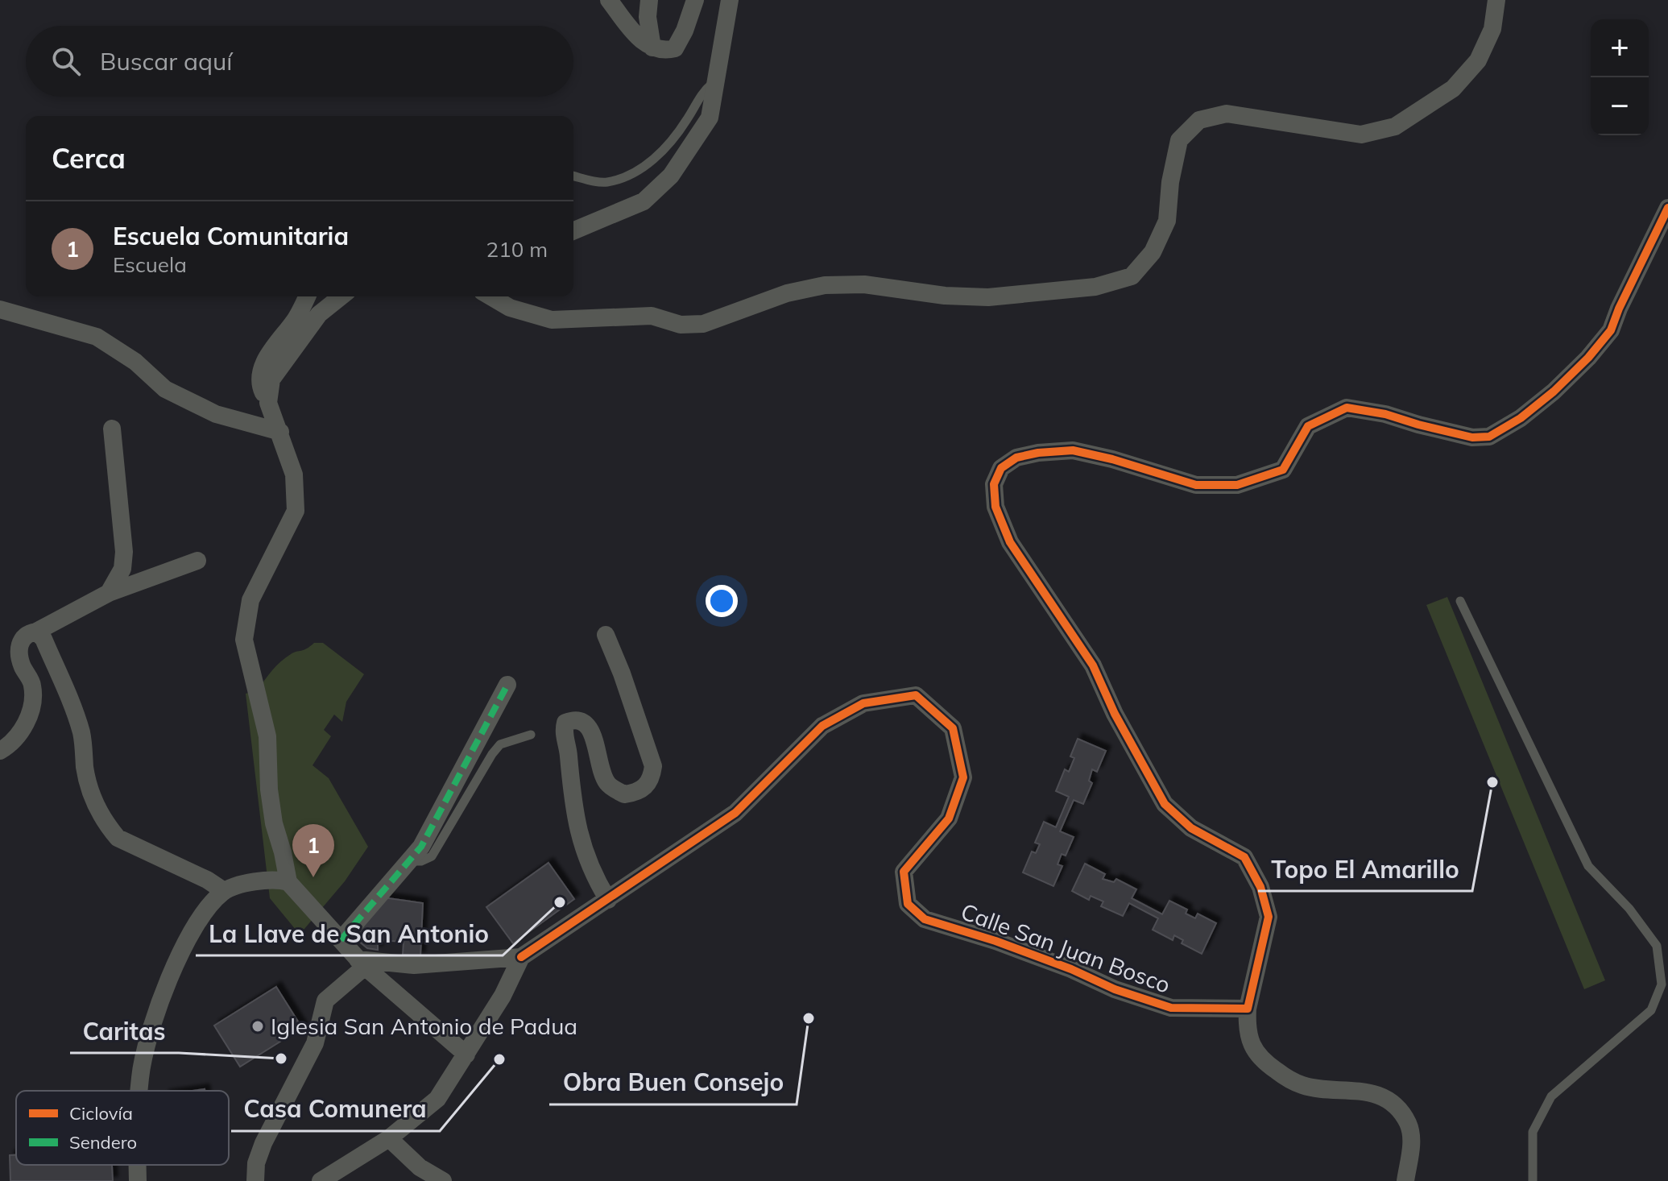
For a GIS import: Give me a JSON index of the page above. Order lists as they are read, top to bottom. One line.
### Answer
{"streets":{"street":["Calle San Juan Bosco"]},"places":["Topo El Amarillo","La Llave de San Antonio","Obra Buen Consejo","Iglesia San Antonio de Padua","Caritas","Casa Comunera"],"legend":["Ciclovía","Sendero"],"page":{"map_buttons":["+","−"],"search":"Buscar aquí","heading":"Cerca","list":[{"mark":"1","name":"Escuela Comunitaria","note":"Escuela","value":"210 m"}],"pins":"1"}}
